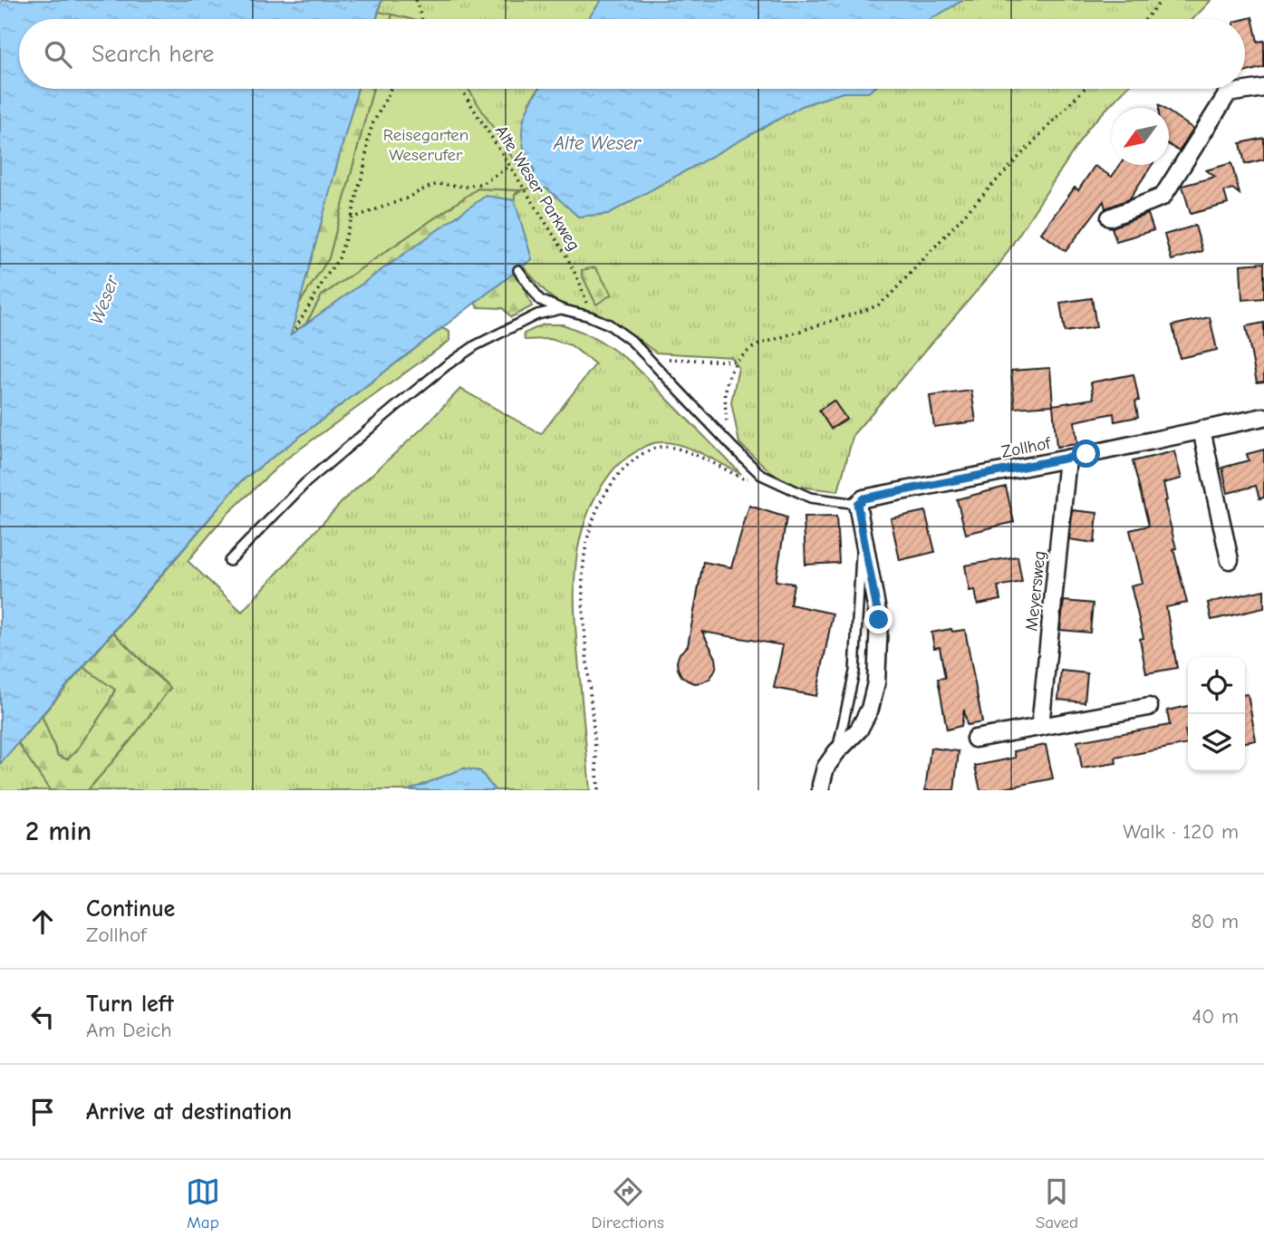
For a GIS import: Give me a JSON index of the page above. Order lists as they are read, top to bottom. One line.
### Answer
{"streets":{"street":["Zollhof","Meyersweg"],"path":["Alte Weser Parkweg"]},"crossings":[["Zollhof","Meyersweg"]],"water":["Alte Weser","Weser"],"parks":["Reisegarten Weserufer"],"north":"bottom left","page":{"search":"Search here","heading":["2 min","Walk · 120 m"],"list":[["Continue","Zollhof","80 m"],["Turn left","Am Deich","40 m"],"Arrive at destination"],"nav":["Map","Directions","Saved"]}}
